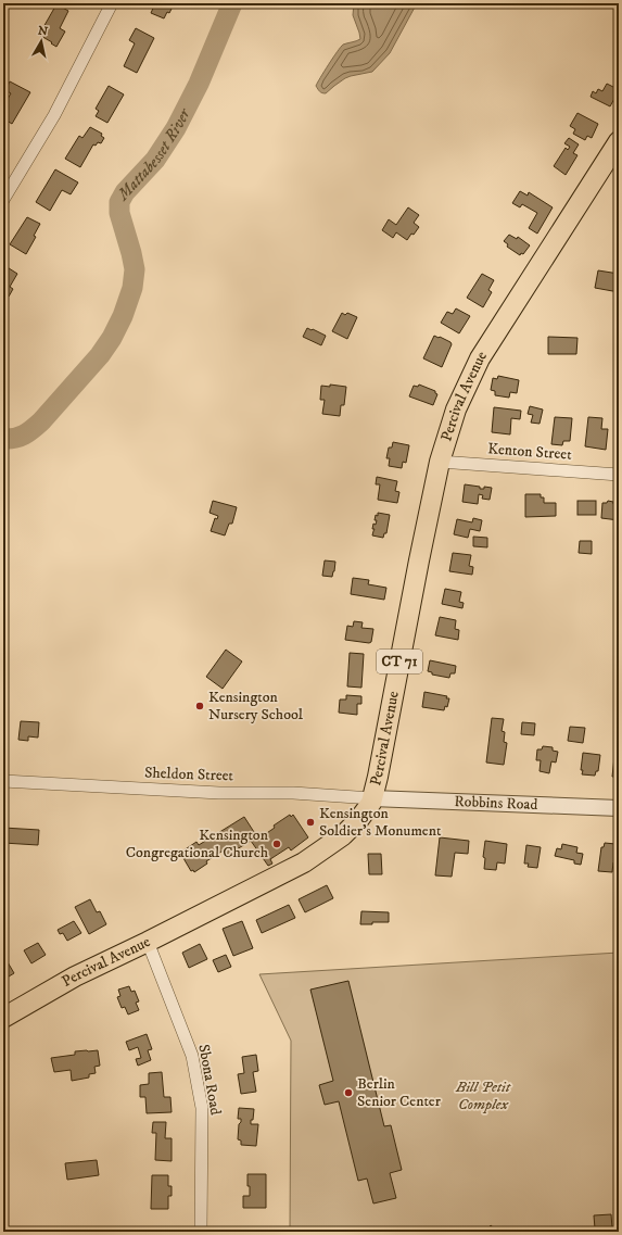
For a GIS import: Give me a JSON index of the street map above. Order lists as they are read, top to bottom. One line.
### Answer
{"streets":{"main road":["Percival Avenue","CT 71"],"street":["Kenton Street","Sheldon Street","Robbins Road","Sbona Road"]},"crossings":[["Percival Avenue","Kenton Street"],["Percival Avenue","Sheldon Street"],["Percival Avenue","Robbins Road"],["Percival Avenue","Sbona Road"],["Sheldon Street","Robbins Road"]],"water":["Mattabesset River"],"parks":["Bill Petit Complex"],"places":["Kensington Nursery School","Kensington Soldier's Monument","Kensington Congregational Church","Berlin Senior Center"],"north":"top"}
